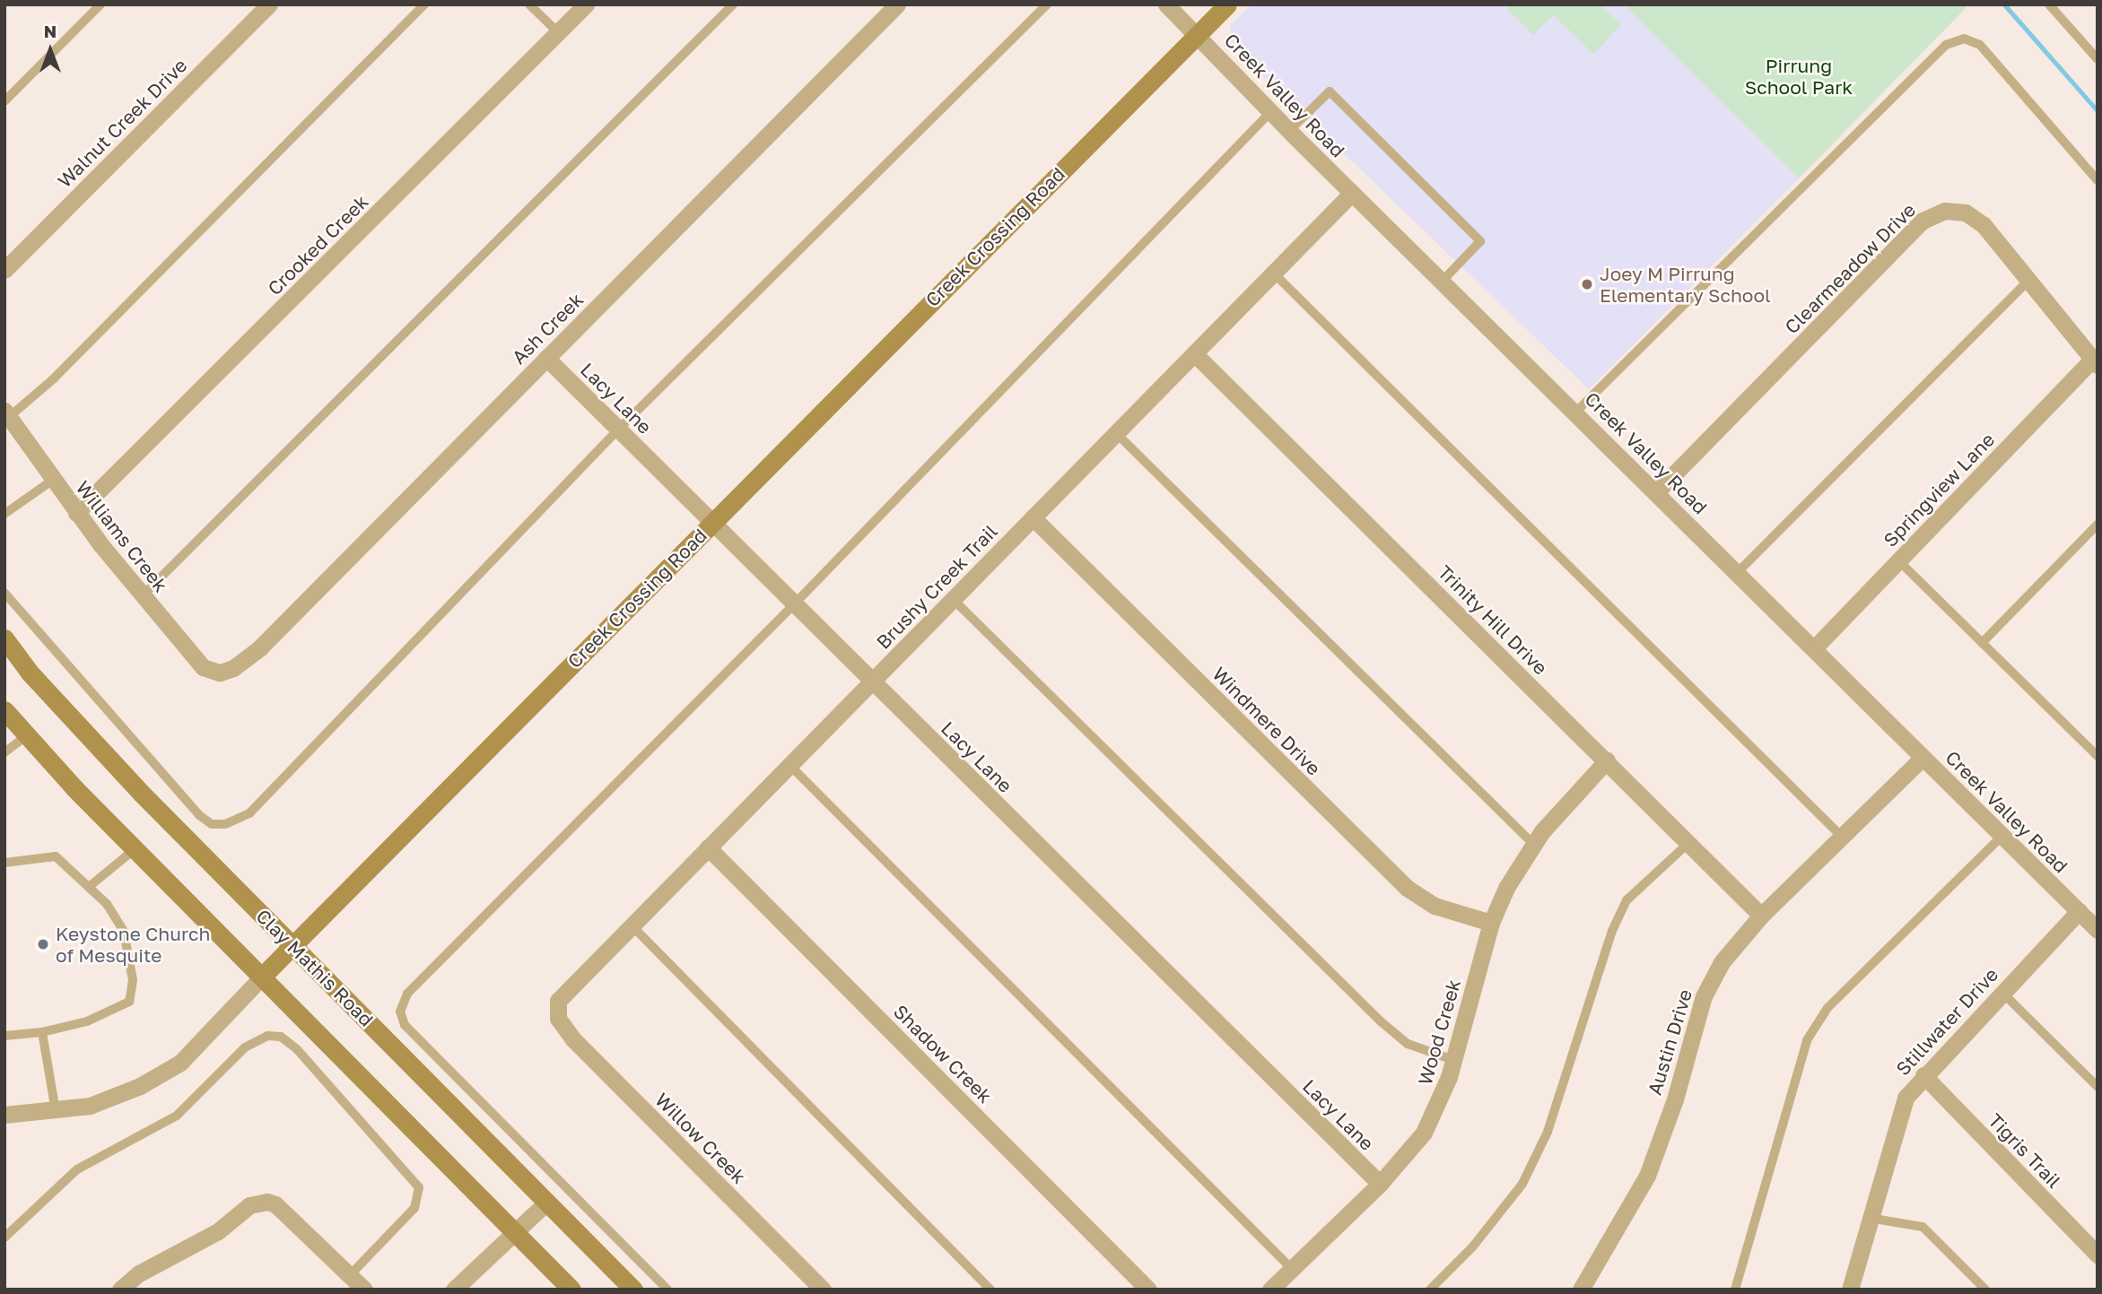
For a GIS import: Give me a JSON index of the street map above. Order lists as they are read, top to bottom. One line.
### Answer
{"streets":{"main road":["Creek Crossing Road","Clay Mathis Road"],"street":["Creek Valley Road","Walnut Creek Drive","Crooked Creek","Clearmeadow Drive","Ash Creek","Lacy Lane","Springview Lane","Williams Creek","Brushy Creek Trail","Trinity Hill Drive","Windmere Drive","Stillwater Drive","Wood Creek","Austin Drive","Shadow Creek","Willow Creek","Tigris Trail"]},"crossings":[["Creek Valley Road","Creek Crossing Road"],["Creek Valley Road","Clearmeadow Drive"],["Creek Valley Road","Springview Lane"],["Creek Valley Road","Brushy Creek Trail"],["Creek Valley Road","Stillwater Drive"],["Creek Valley Road","Austin Drive"],["Creek Crossing Road","Lacy Lane"],["Creek Crossing Road","Clay Mathis Road"],["Crooked Creek","Williams Creek"],["Clearmeadow Drive","Springview Lane"],["Ash Creek","Lacy Lane"],["Ash Creek","Williams Creek"],["Lacy Lane","Brushy Creek Trail"],["Lacy Lane","Wood Creek"],["Brushy Creek Trail","Trinity Hill Drive"],["Brushy Creek Trail","Windmere Drive"],["Brushy Creek Trail","Shadow Creek"],["Brushy Creek Trail","Willow Creek"],["Trinity Hill Drive","Wood Creek"],["Trinity Hill Drive","Austin Drive"],["Windmere Drive","Wood Creek"],["Stillwater Drive","Tigris Trail"]],"parks":["Pirrung School Park"],"places":["Joey M Pirrung Elementary School","Keystone Church of Mesquite"],"north":"top"}
